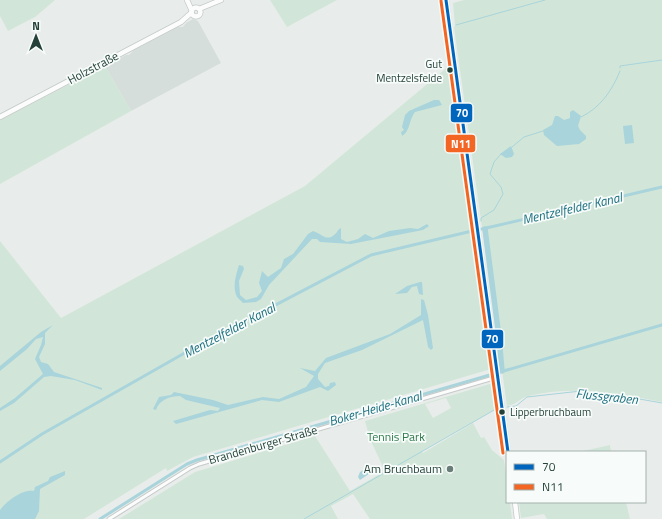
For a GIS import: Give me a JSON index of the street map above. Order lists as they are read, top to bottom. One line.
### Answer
{"streets":{"street":["Holzstraße","Brandenburger Straße"]},"water":["Mentzelfelder Kanal","Flussgraben","Boker-Heide-Kanal"],"parks":["Tennis Park"],"places":["Gut Mentzelsfelde","Lipperbruchbaum","Am Bruchbaum"],"lines":["transit line 70","transit line N11"],"legend":["70","N11"],"north":"top"}
